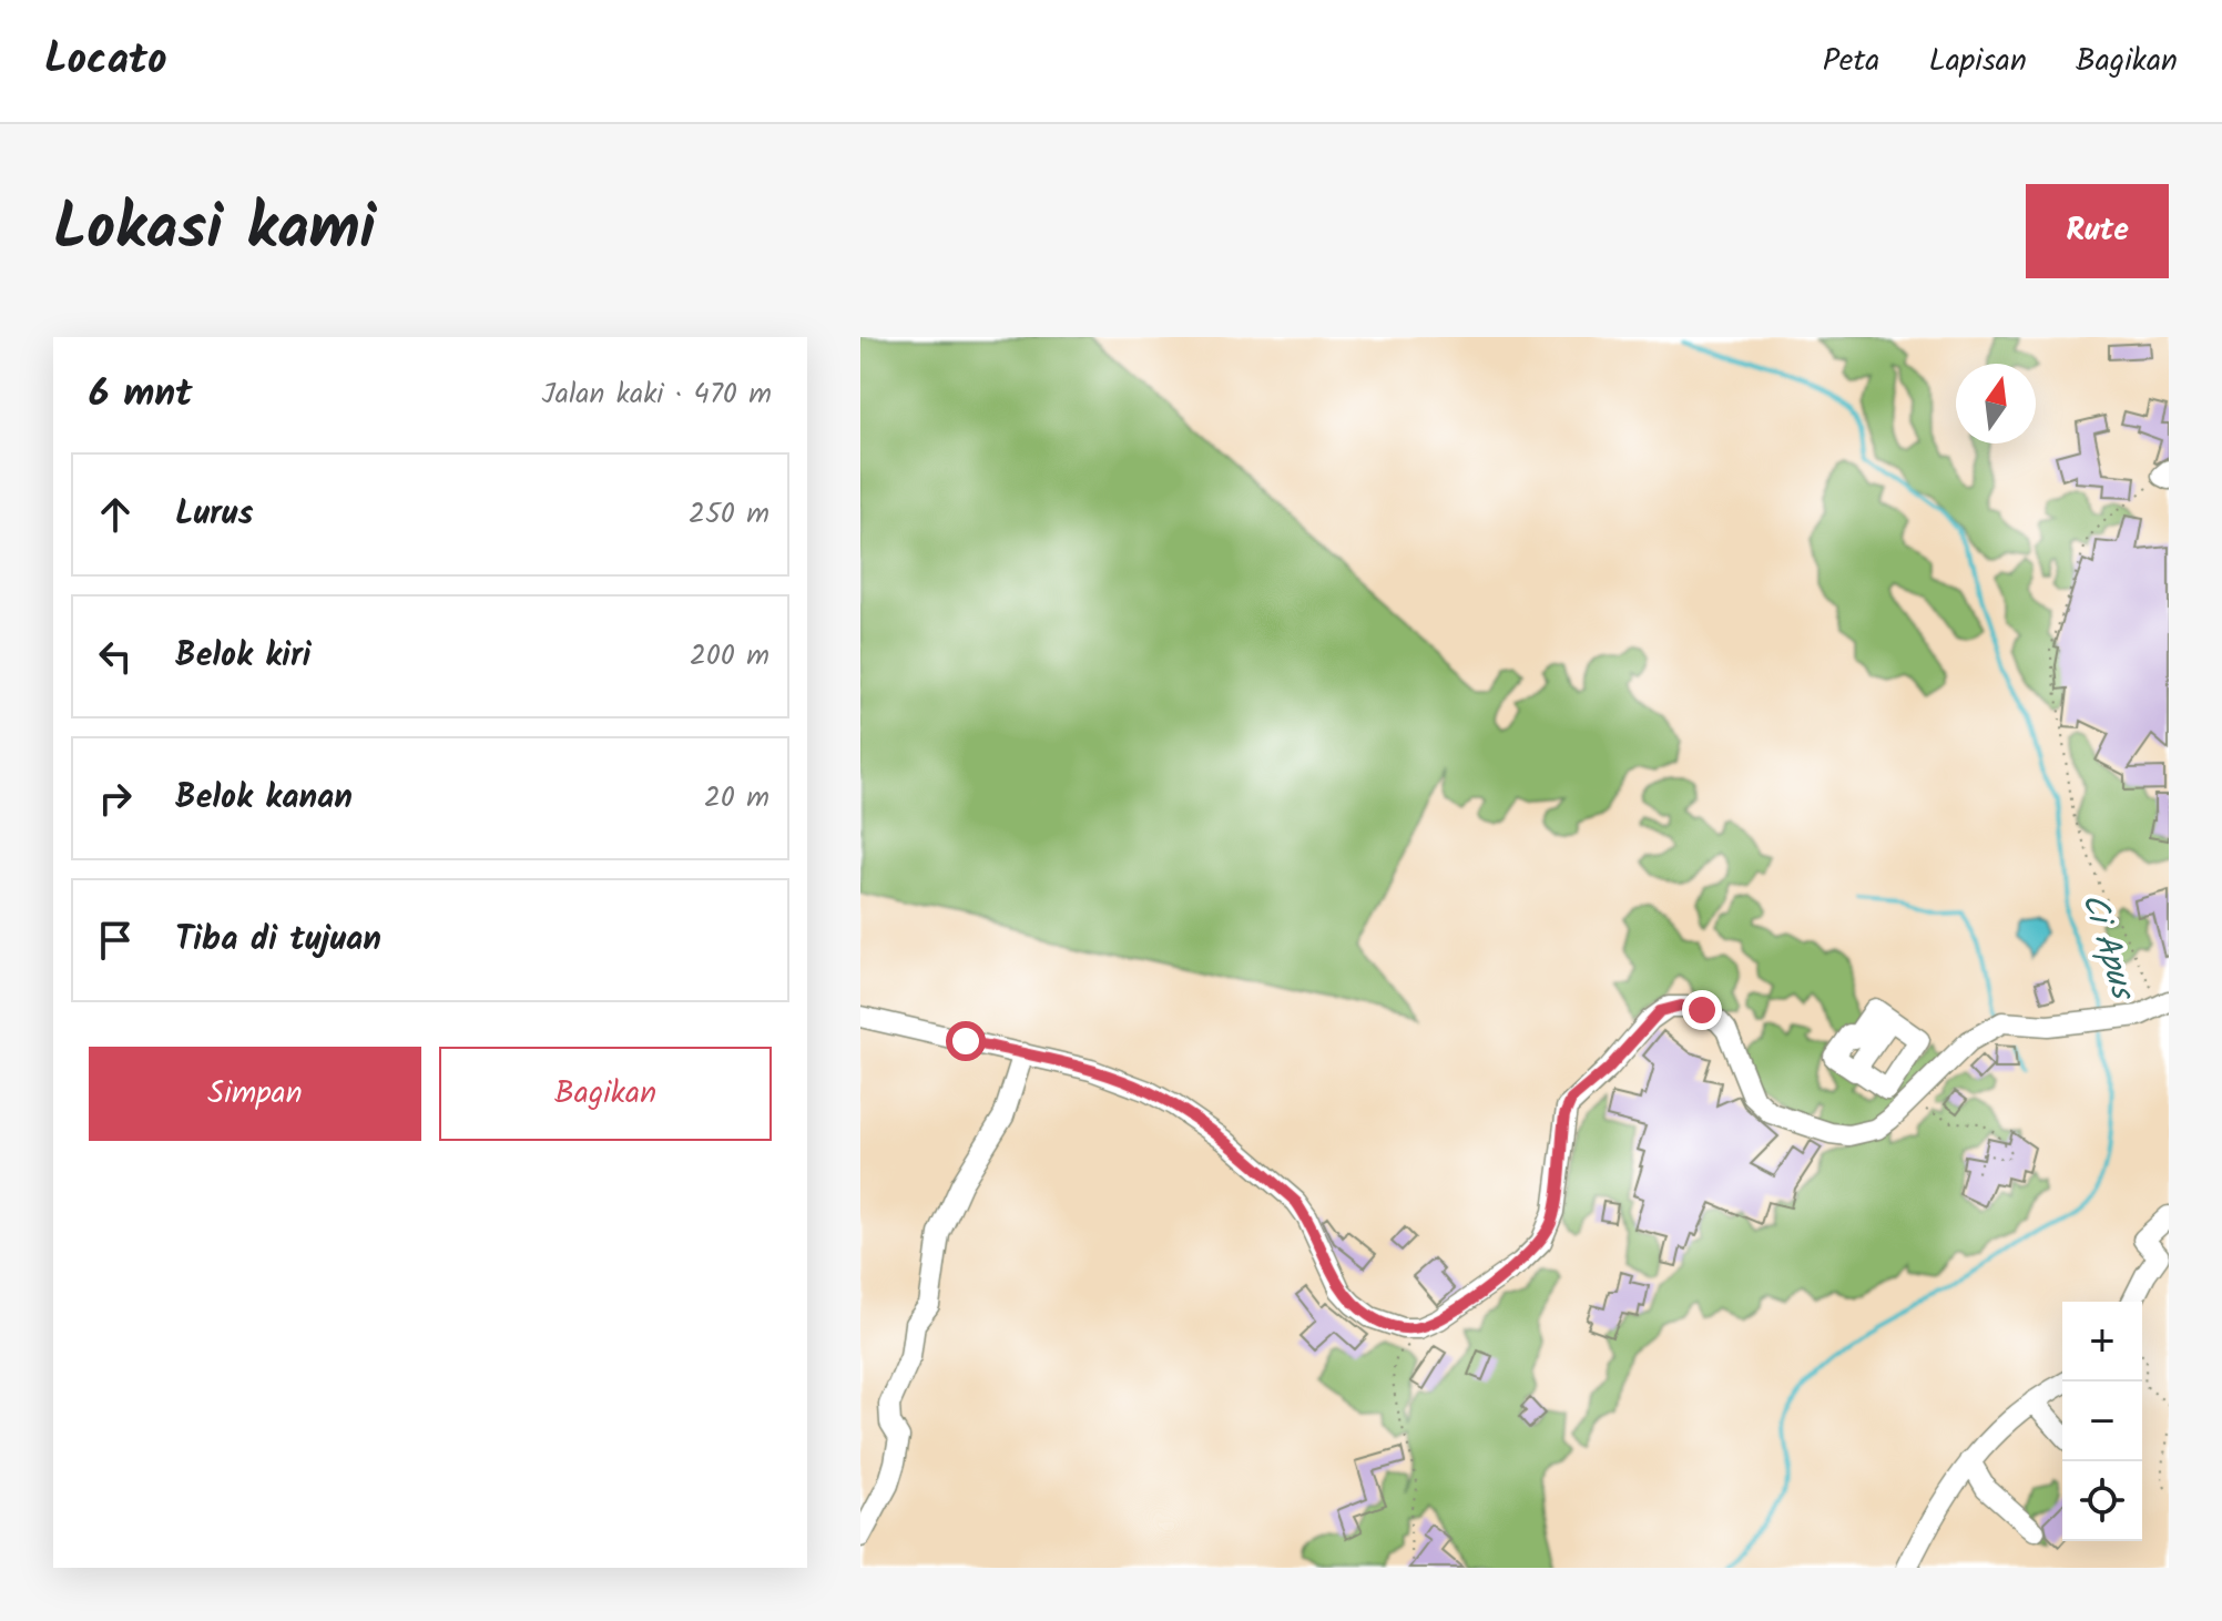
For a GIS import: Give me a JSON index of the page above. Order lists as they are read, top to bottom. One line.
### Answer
{"water":["Ci Apus"],"north":"top","page":{"header":"Locato","nav":["Peta","Lapisan","Bagikan"],"title":"Lokasi kami","buttons":["Rute",["Simpan","Bagikan"]],"heading":["6 mnt","Jalan kaki · 470 m"],"list":[["Lurus","250 m"],["Belok kiri","200 m"],["Belok kanan","20 m"],"Tiba di tujuan"],"map_buttons":["+","−"]}}
